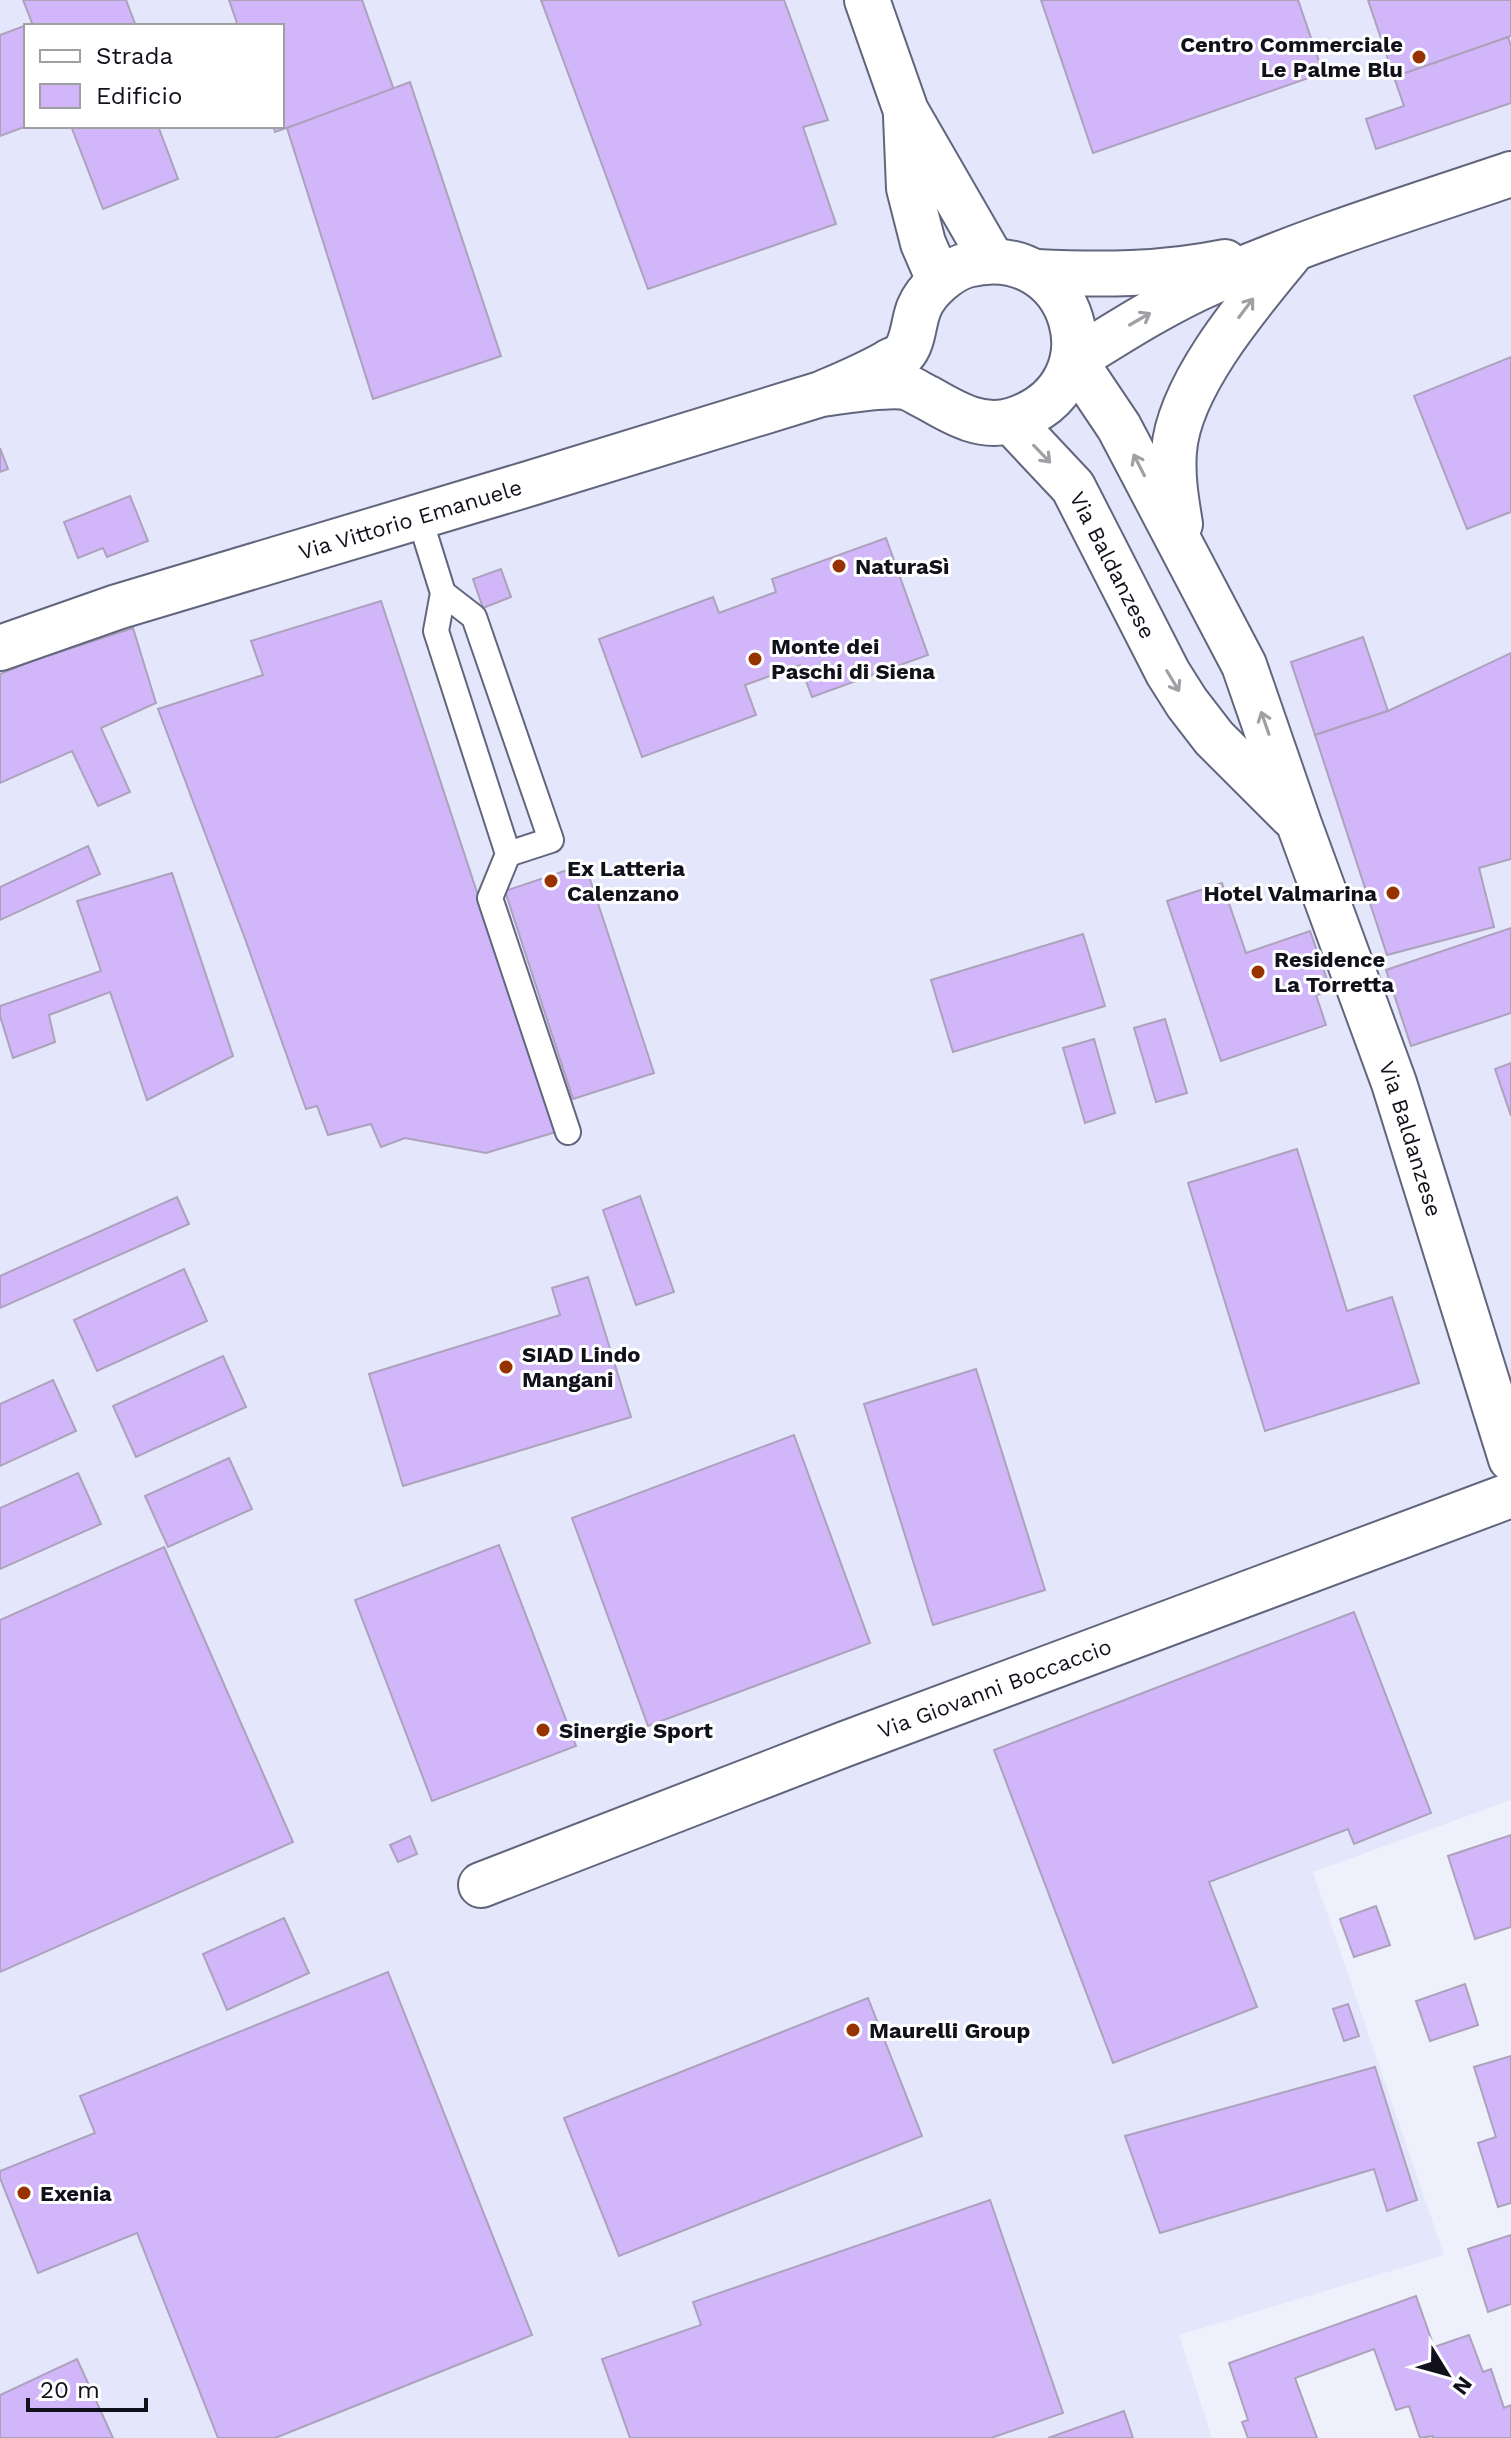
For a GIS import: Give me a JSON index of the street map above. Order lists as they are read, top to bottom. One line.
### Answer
{"streets":{"street":["Via Vittorio Emanuele","Via Baldanzese","Via Giovanni Boccaccio"]},"crossings":[["Via Vittorio Emanuele","Via Baldanzese"]],"places":["Centro Commerciale Le Palme Blu","NaturaSì","Monte dei Paschi di Siena","Ex Latteria Calenzano","Hotel Valmarina","Residence La Torretta","SIAD Lindo Mangani","Sinergie Sport","Maurelli Group","Exenia"],"legend":["Strada","Edificio"],"scale_bar":"20 m","north":"bottom right"}
